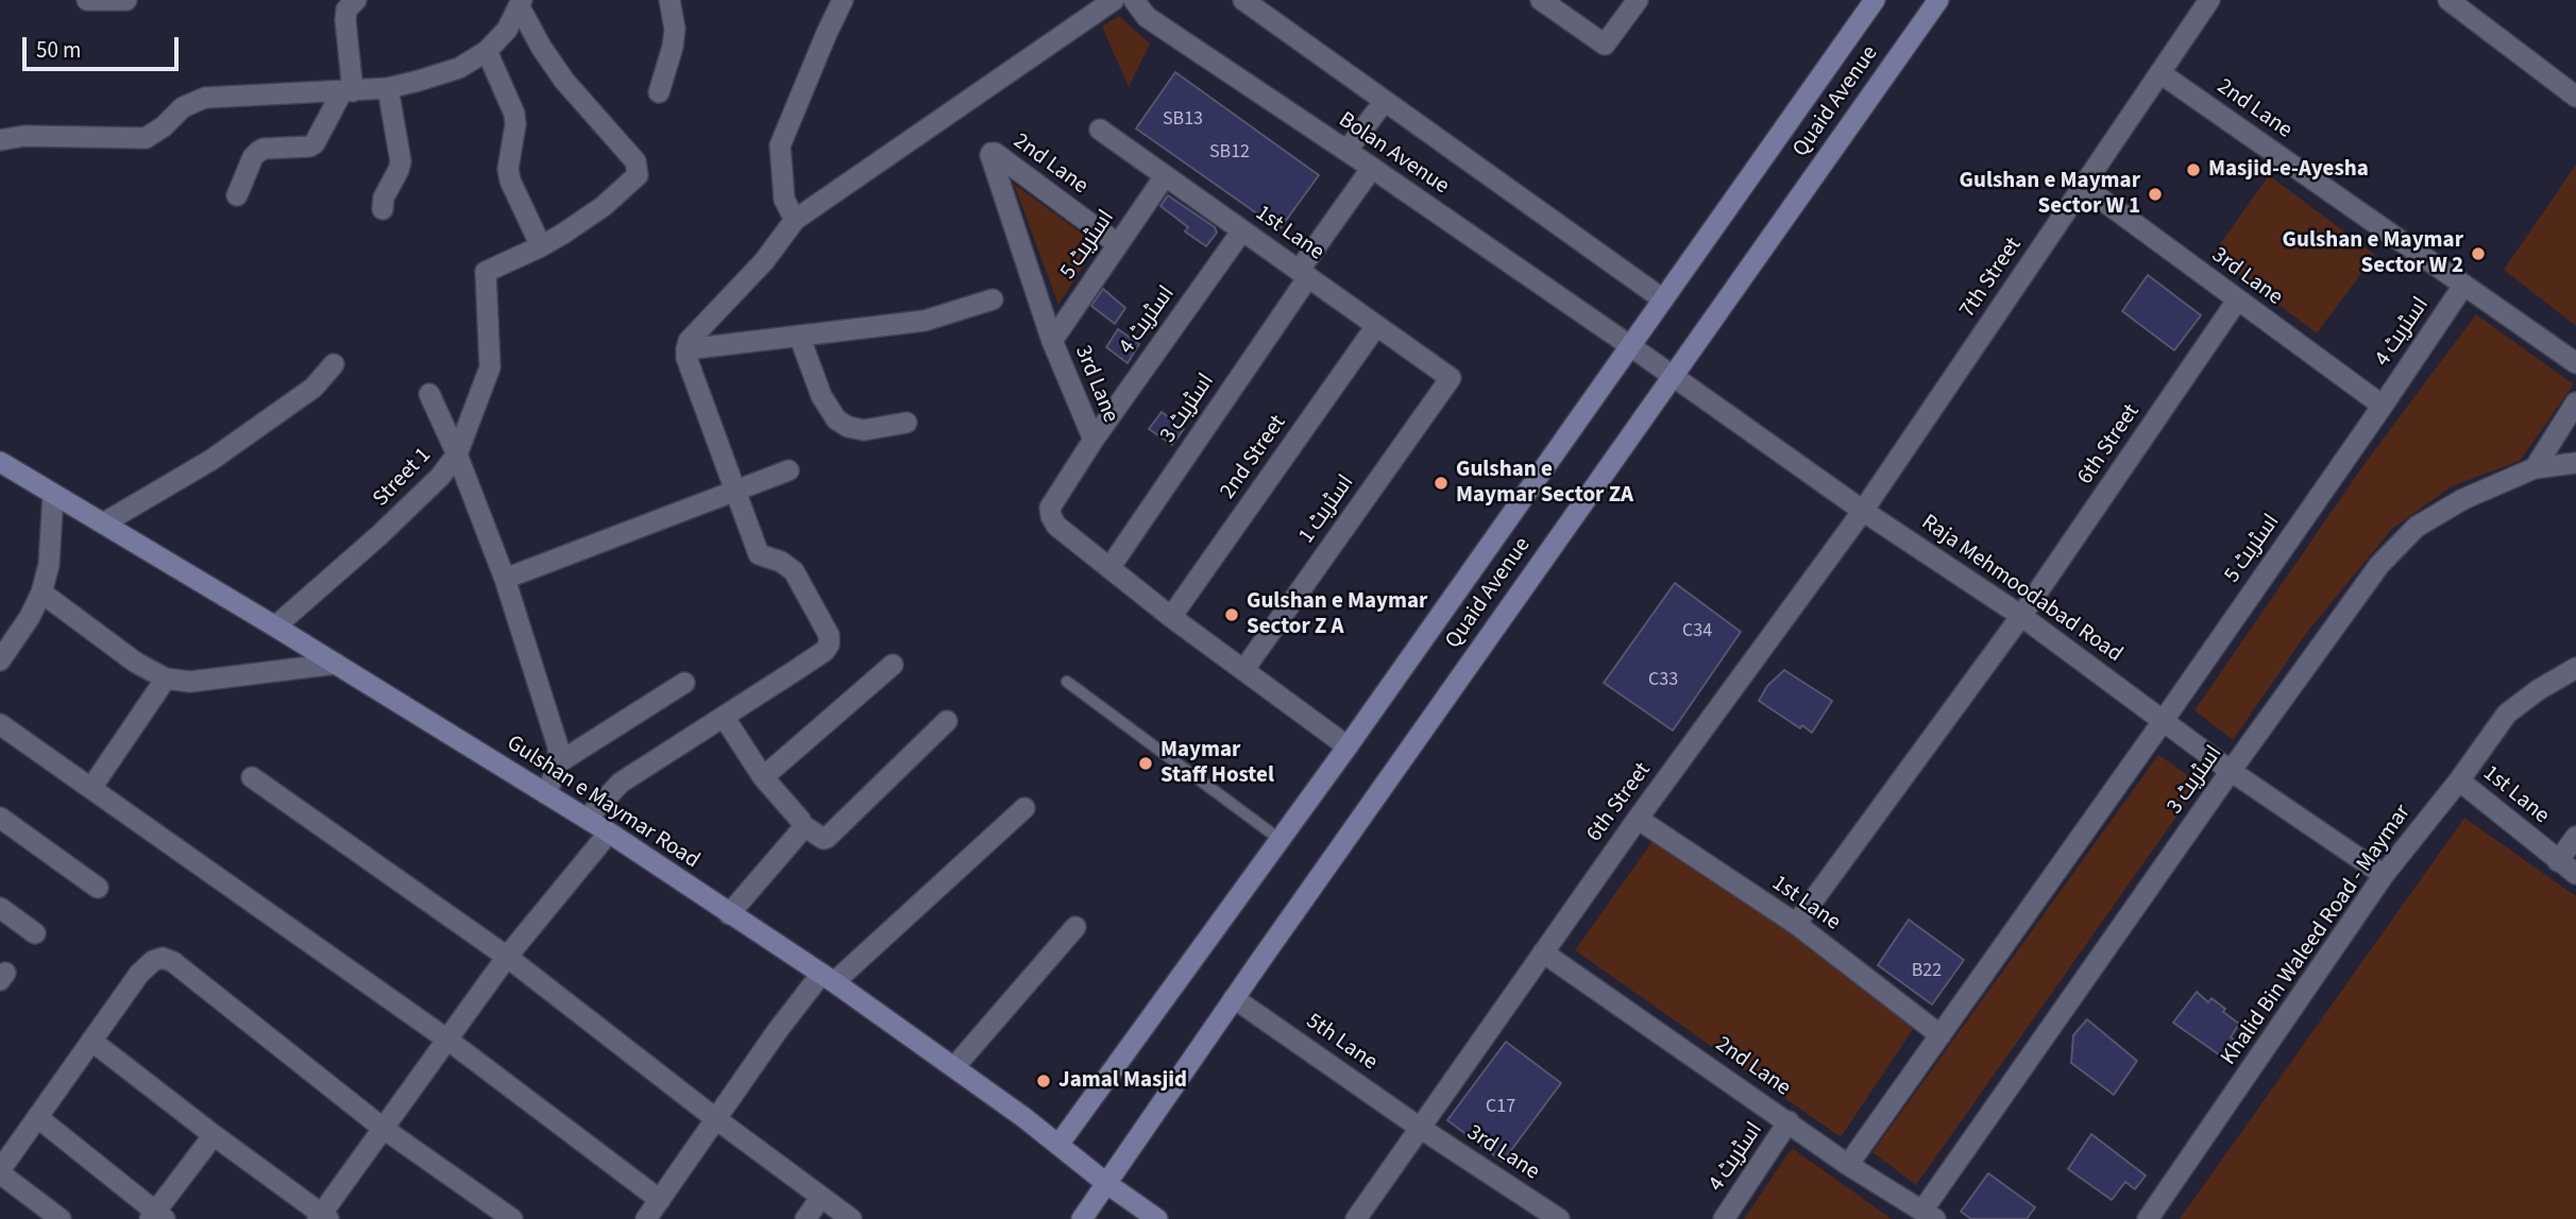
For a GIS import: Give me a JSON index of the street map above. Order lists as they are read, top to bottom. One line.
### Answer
{"streets":{"main road":["Quaid Avenue","Gulshan e Maymar Road"],"street":["2nd Lane","Bolan Avenue","1st Lane","اسٹریٹ 5","3rd Lane","7th Street","اسٹریٹ 4","اسٹریٹ 3","6th Street","2nd Street","Street 1","اسٹریٹ 1","Raja Mehmoodabad Road","Khalid Bin Waleed Road - Maymar","5th Lane"]},"crossings":[["Quaid Avenue","Bolan Avenue"],["Quaid Avenue","3rd Lane"],["Quaid Avenue","Raja Mehmoodabad Road"],["Quaid Avenue","Gulshan e Maymar Road"],["Quaid Avenue","5th Lane"],["2nd Lane","اسٹریٹ 5"],["2nd Lane","3rd Lane"],["2nd Lane","7th Street"],["2nd Lane","اسٹریٹ 4"],["2nd Lane","اسٹریٹ 3"],["2nd Lane","6th Street"],["Bolan Avenue","اسٹریٹ 3"],["Bolan Avenue","Raja Mehmoodabad Road"],["1st Lane","اسٹریٹ 5"],["1st Lane","اسٹریٹ 4"],["1st Lane","اسٹریٹ 3"],["1st Lane","6th Street"],["1st Lane","2nd Street"],["1st Lane","اسٹریٹ 1"],["1st Lane","Khalid Bin Waleed Road - Maymar"],["اسٹریٹ 5","3rd Lane"],["اسٹریٹ 5","اسٹریٹ 4"],["اسٹریٹ 5","Raja Mehmoodabad Road"],["3rd Lane","7th Street"],["3rd Lane","اسٹریٹ 4"],["3rd Lane","اسٹریٹ 3"],["3rd Lane","6th Street"],["3rd Lane","2nd Street"],["3rd Lane","اسٹریٹ 1"],["3rd Lane","5th Lane"],["7th Street","6th Street"],["7th Street","Raja Mehmoodabad Road"],["اسٹریٹ 3","Raja Mehmoodabad Road"],["6th Street","Raja Mehmoodabad Road"],["6th Street","5th Lane"],["Street 1","Gulshan e Maymar Road"],["Raja Mehmoodabad Road","Khalid Bin Waleed Road - Maymar"]],"places":["Masjid-e-Ayesha","Gulshan e Maymar Sector W 1","Gulshan e Maymar Sector W 2","Gulshan e Maymar Sector ZA","Gulshan e Maymar Sector Z A","Maymar Staff Hostel","Jamal Masjid"],"house_numbers":["SB13","SB12","C34","C33","B22","C17"],"scale_bar":"50 m"}
